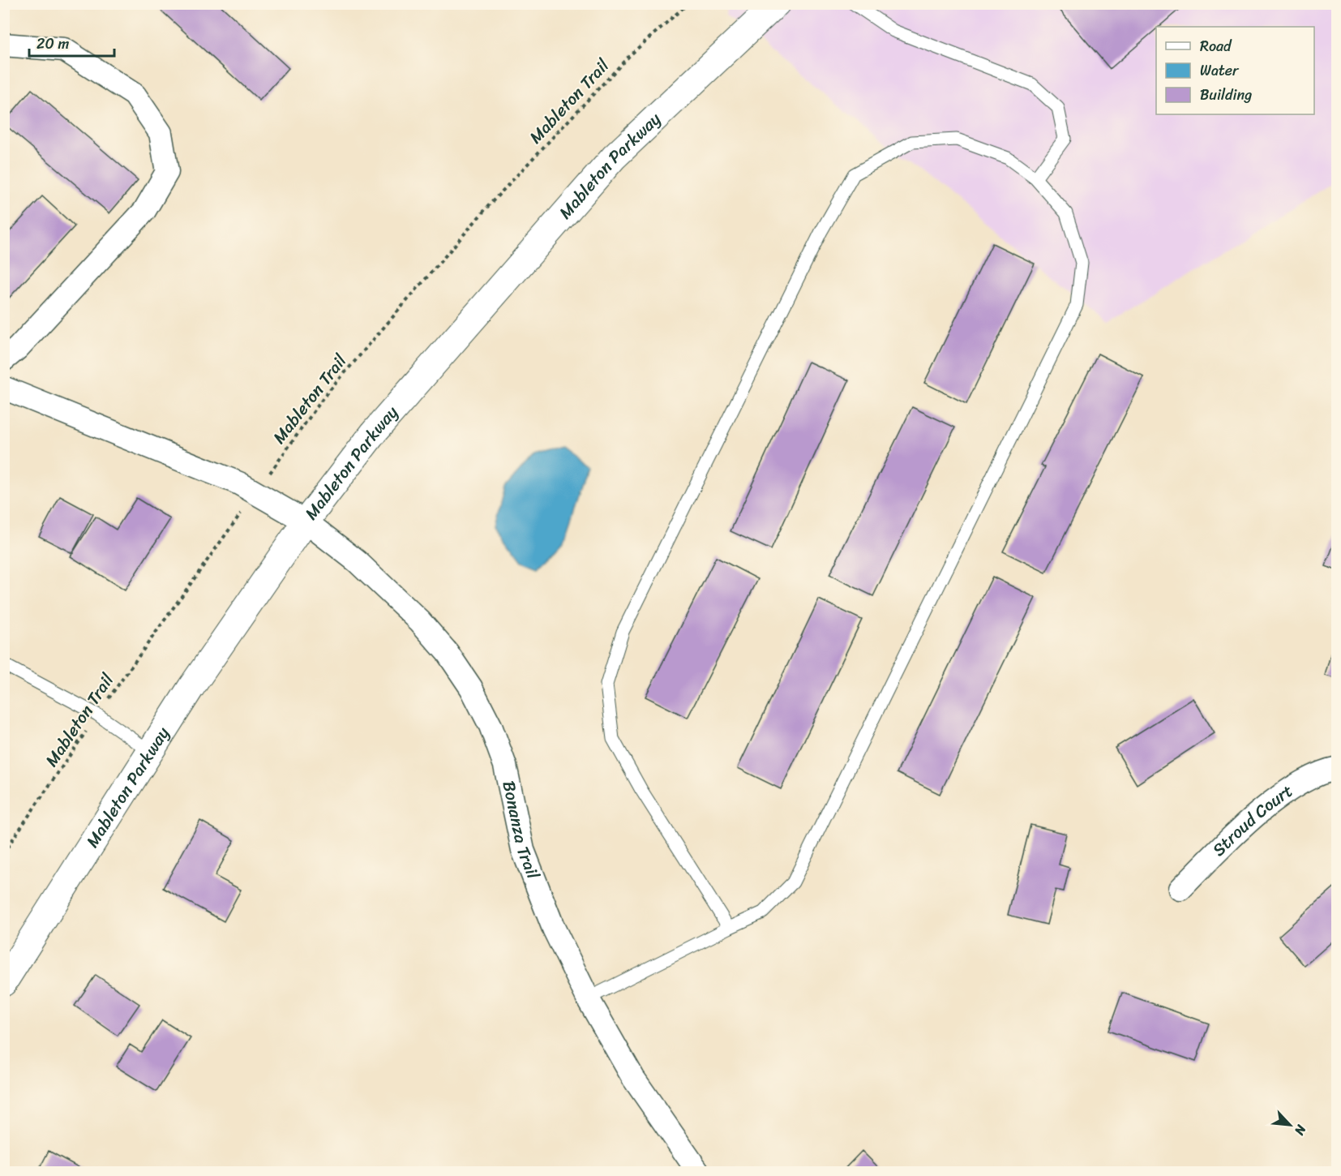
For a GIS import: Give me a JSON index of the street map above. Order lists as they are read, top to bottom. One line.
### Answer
{"streets":{"main road":["Mableton Parkway"],"street":["Stroud Court","Bonanza Trail"],"path":["Mableton Trail"]},"crossings":[["Mableton Trail","Bonanza Trail"],["Mableton Parkway","Bonanza Trail"]],"legend":["Road","Water","Building"],"scale_bar":"20 m","north":"bottom right"}
